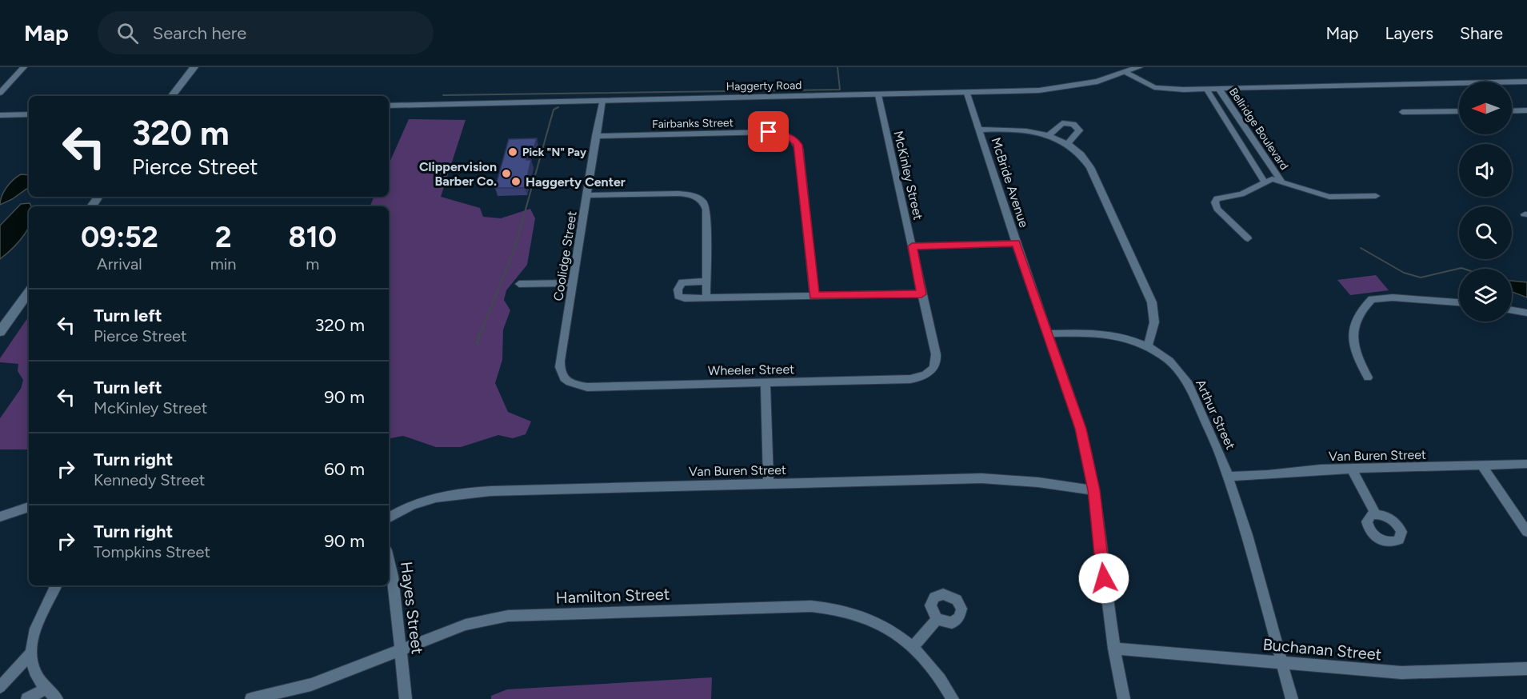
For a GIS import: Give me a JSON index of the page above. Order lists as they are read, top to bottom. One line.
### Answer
{"streets":{"main road":["Haggerty Road"],"street":["Fairbanks Street","Bellridge Boulevard","McKinley Street","McBride Avenue","Coolidge Street","Wheeler Street","Arthur Street","Van Buren Street","Hamilton Street","Hayes Street","Buchanan Street"]},"crossings":[["Haggerty Road","McKinley Street"],["Haggerty Road","McBride Avenue"],["Haggerty Road","Coolidge Street"],["Fairbanks Street","Coolidge Street"],["McKinley Street","Wheeler Street"],["McBride Avenue","Arthur Street"],["McBride Avenue","Van Buren Street"],["McBride Avenue","Buchanan Street"],["Coolidge Street","Wheeler Street"],["Arthur Street","Van Buren Street"],["Arthur Street","Buchanan Street"],["Hamilton Street","Hayes Street"]],"places":["Pick \"N\" Pay","Clippervision Barber Co.","Haggerty Center"],"north":"left","page":{"header":"Map","search":"Search here","nav":["Map","Layers","Share"],"turn":["320 m","Pierce Street"],"eta":["09:52","Arrival","2","min","810","m"],"list":[{"name":"Turn left","note":"Pierce Street","value":"320 m"},{"name":"Turn left","note":"McKinley Street","value":"90 m"},{"name":"Turn right","note":"Kennedy Street","value":"60 m"},{"name":"Turn right","note":"Tompkins Street","value":"90 m"}]}}
